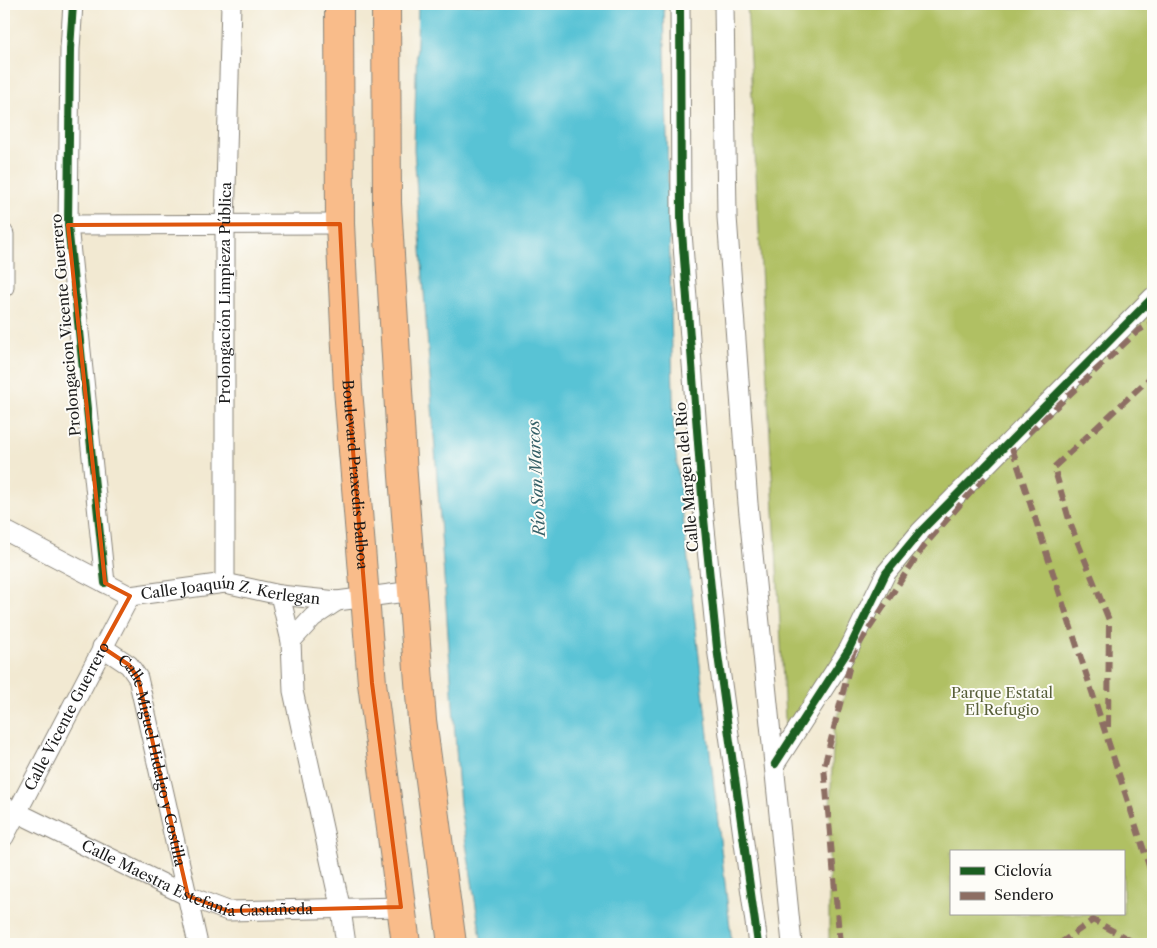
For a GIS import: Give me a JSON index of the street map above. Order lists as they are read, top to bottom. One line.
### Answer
{"streets":{"main road":["Boulevard Praxedis Balboa"],"street":["Prolongación Limpieza Pública","Prolongacion Vicente Guerrero","Calle Margen del Río","Calle Joaquín Z. Kerlegan","Calle Vicente Guerrero","Calle Miguel Hidalgo y Costilla","Calle Maestra Estefanía Castañeda"]},"crossings":[["Prolongación Limpieza Pública","Calle Joaquín Z. Kerlegan"],["Prolongacion Vicente Guerrero","Calle Joaquín Z. Kerlegan"],["Boulevard Praxedis Balboa","Calle Joaquín Z. Kerlegan"],["Boulevard Praxedis Balboa","Calle Maestra Estefanía Castañeda"],["Calle Joaquín Z. Kerlegan","Calle Vicente Guerrero"],["Calle Vicente Guerrero","Calle Miguel Hidalgo y Costilla"],["Calle Vicente Guerrero","Calle Maestra Estefanía Castañeda"],["Calle Miguel Hidalgo y Costilla","Calle Maestra Estefanía Castañeda"]],"water":["Río San Marcos"],"parks":["Parque Estatal El Refugio"],"legend":["Ciclovía","Sendero"]}
